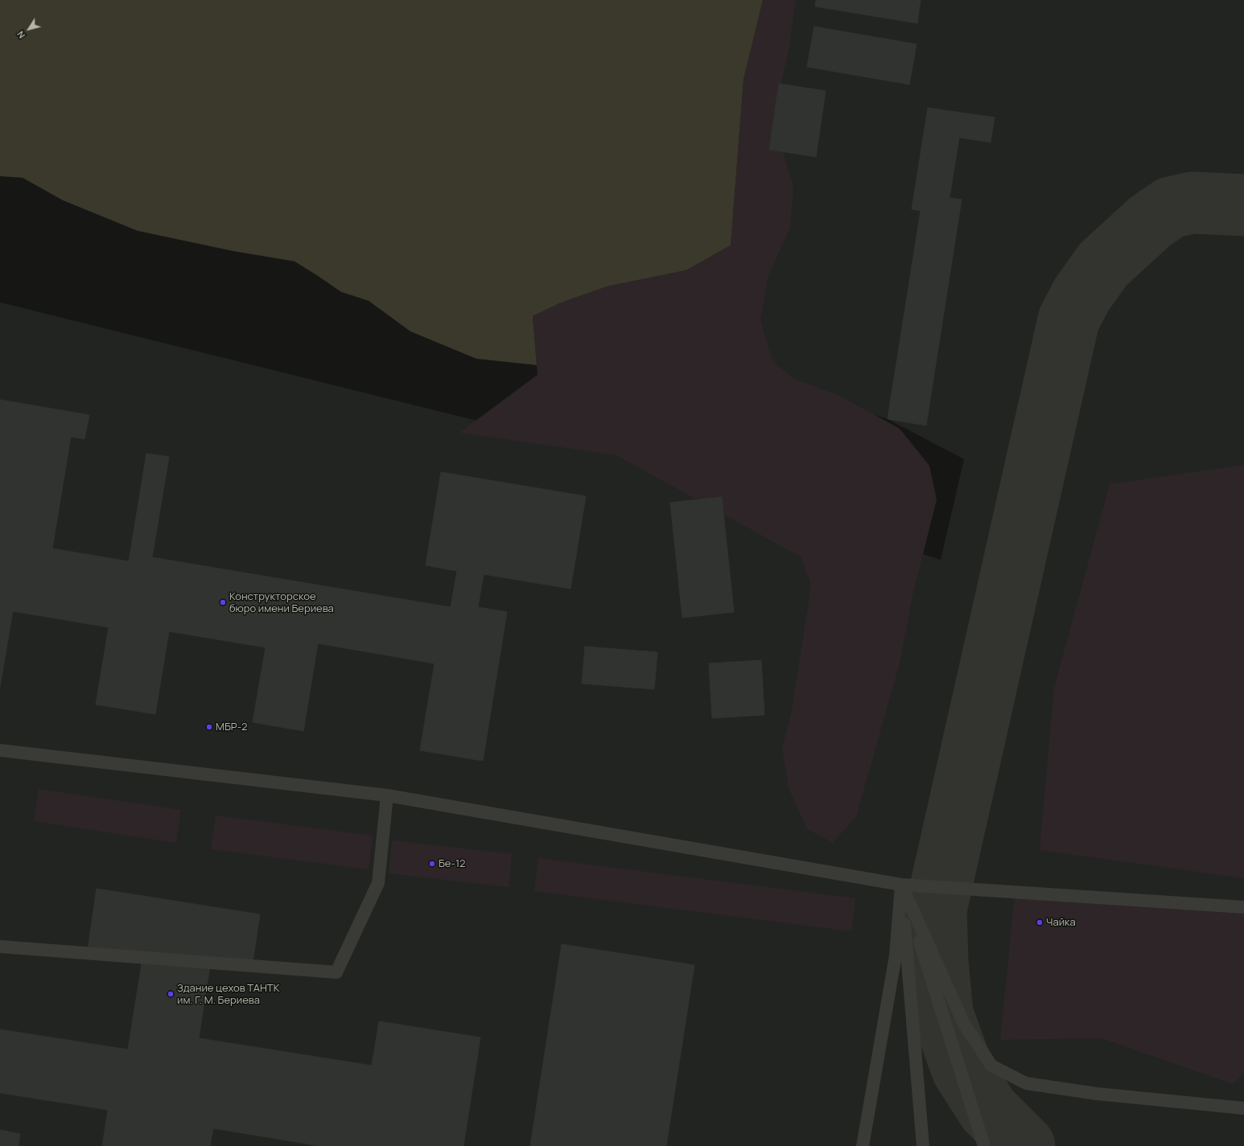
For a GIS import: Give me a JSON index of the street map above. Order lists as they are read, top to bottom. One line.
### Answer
{"places":["Конструкторское бюро имени Бериева","МБР-2","Бе-12","Чайка","Здание цехов ТАНТК им. Г. М. Бериева"],"north":"bottom left"}
